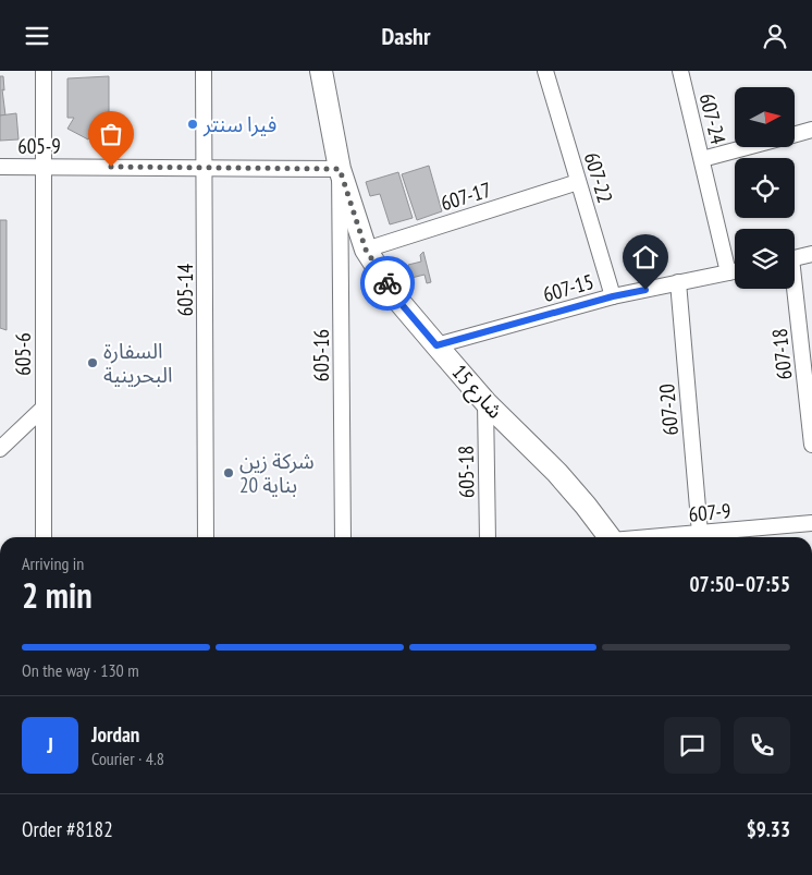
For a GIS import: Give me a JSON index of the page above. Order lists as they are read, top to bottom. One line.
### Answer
{"streets":{"street":["607-24","605-9","607-22","607-17","607-15","605-14","605-6","607-18","605-16","شارع 15","607-20","605-18","607-9"]},"crossings":[["607-24","607-15"],["605-9","605-14"],["605-9","605-6"],["605-9","605-16"],["605-9","شارع 15"],["607-22","607-17"],["607-22","607-15"],["607-17","شارع 15"],["607-15","شارع 15"],["607-15","607-20"],["605-16","شارع 15"],["شارع 15","605-18"],["607-20","607-9"]],"places":["فيرا سنتر","السفارة البحرينية","شركة زين بناية 20"],"north":"right","page":{"header":"Dashr","heading":["2 min","Arriving in","07:50–07:55"],"panel":["Jordan","Courier · 4.8","Order #8182","$9.33"],"bar":"On the way · 130 m","round":"J"}}
